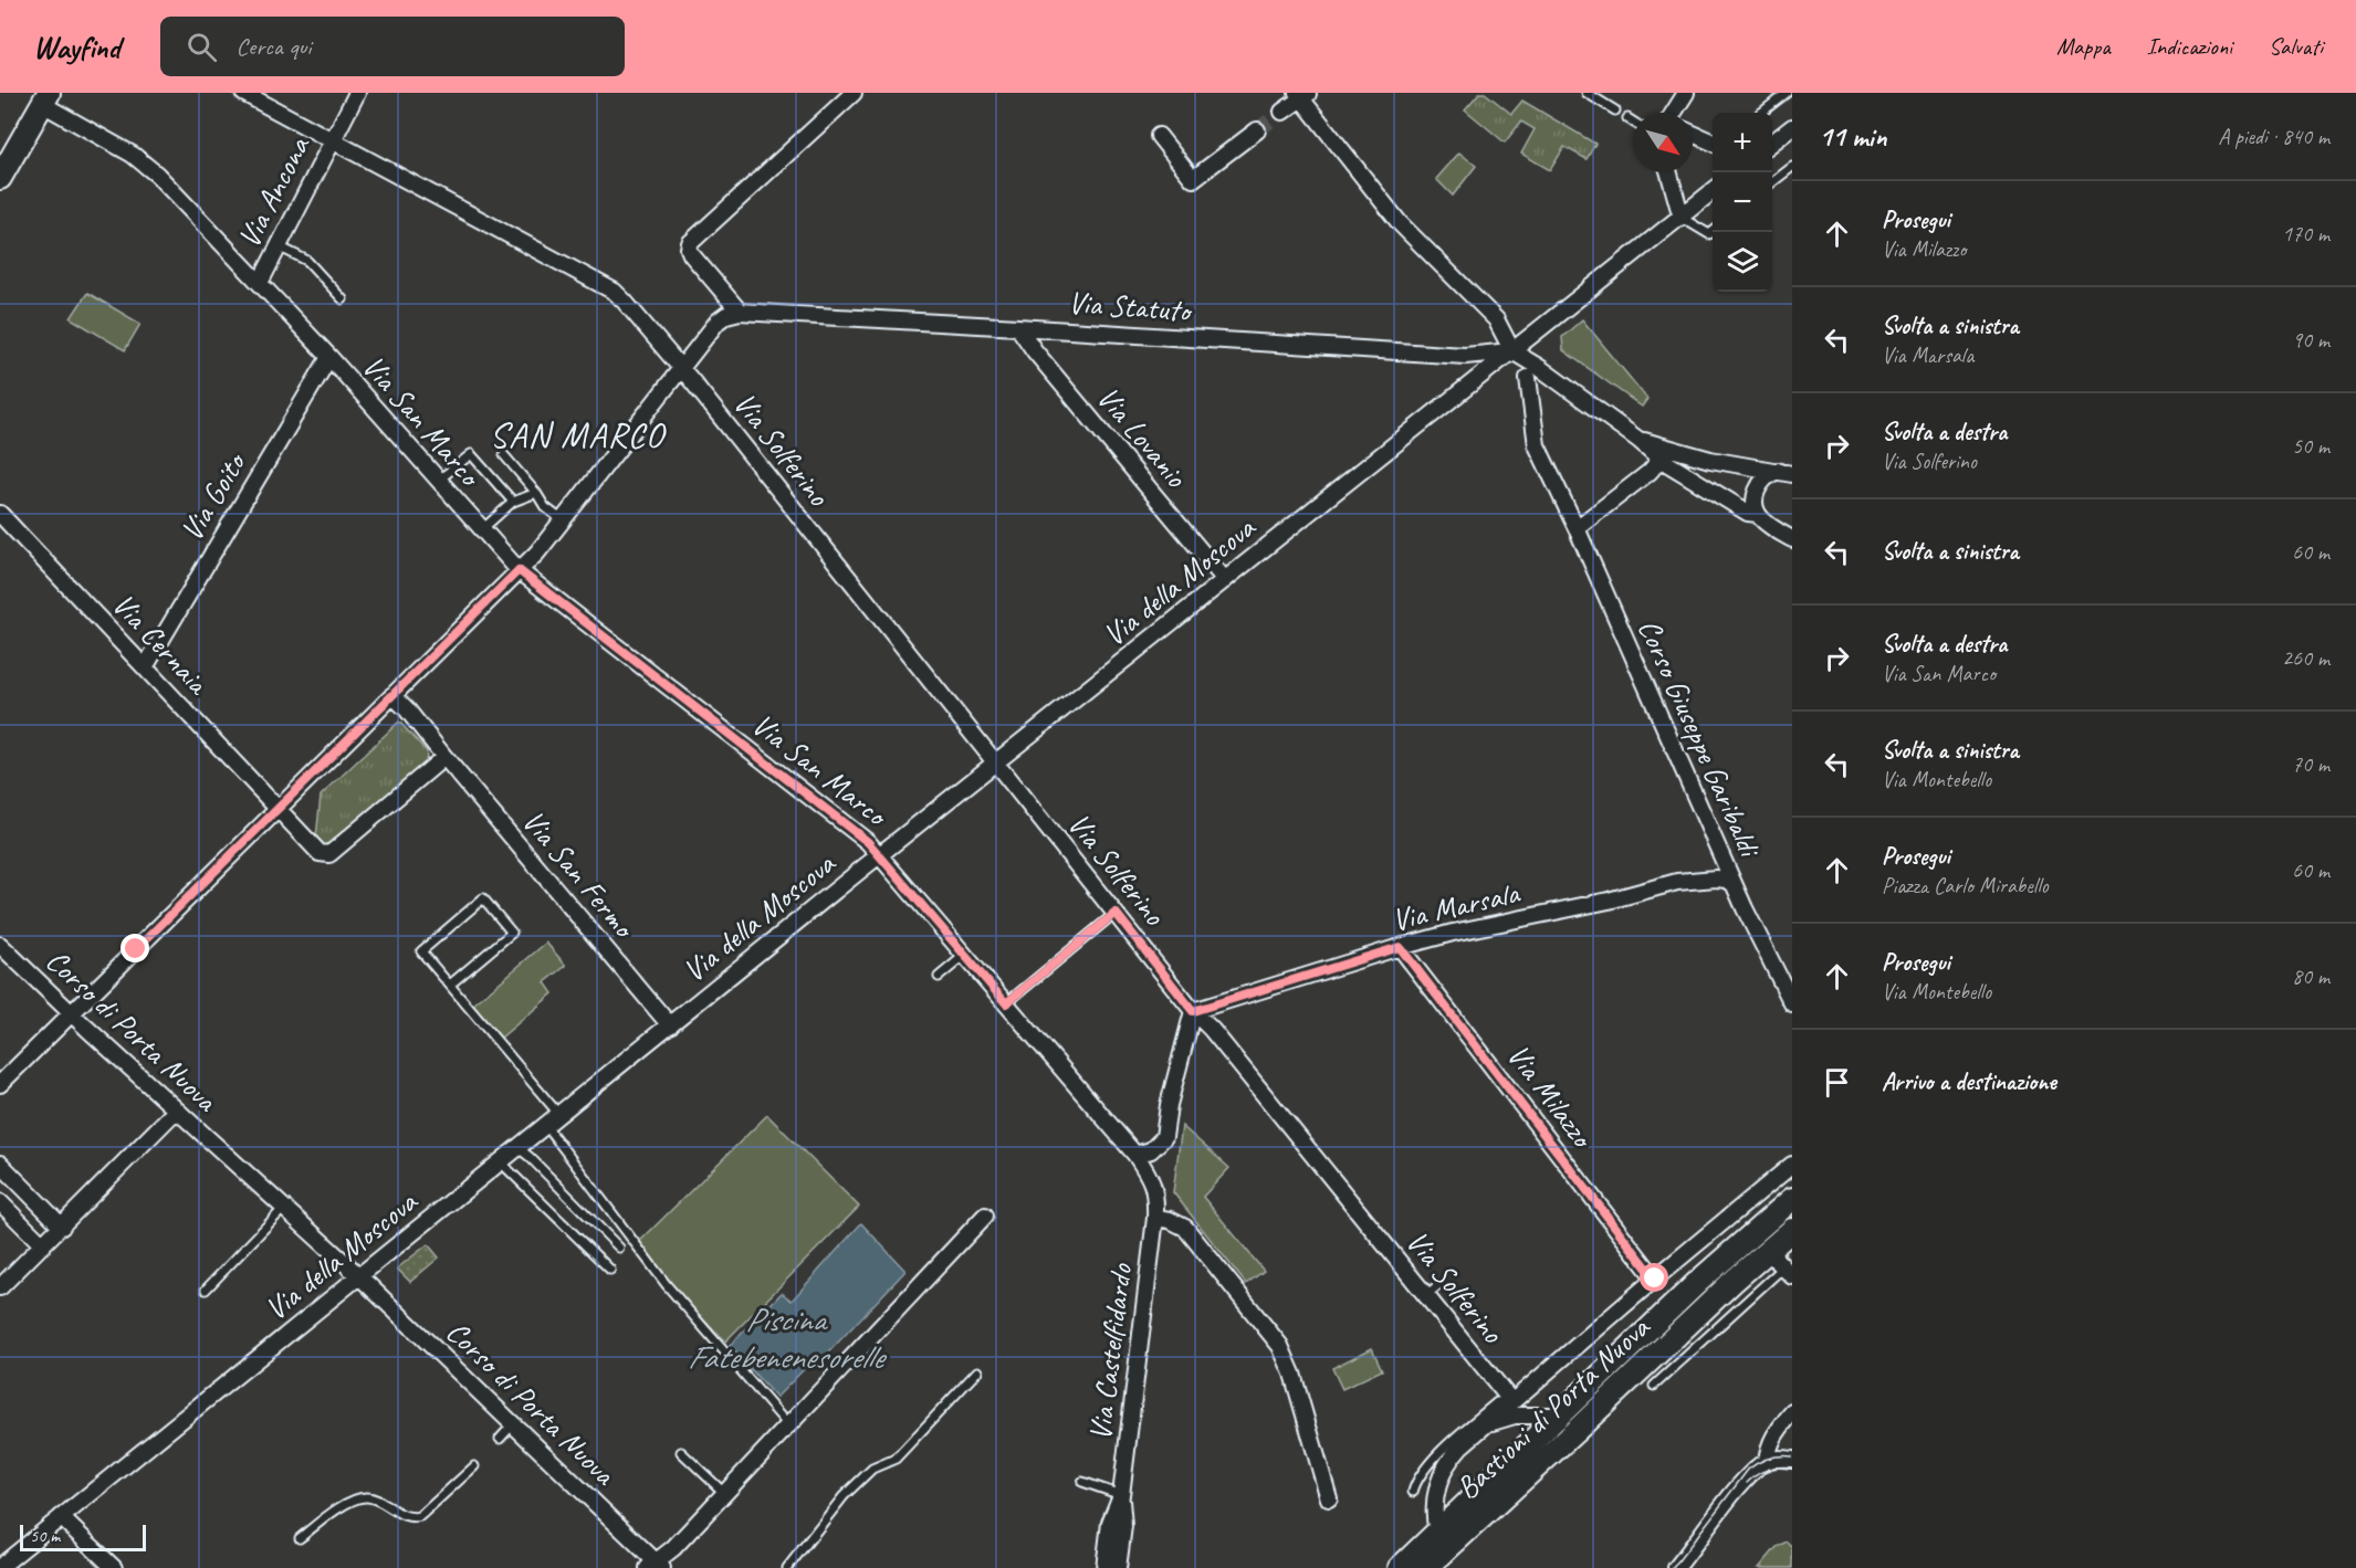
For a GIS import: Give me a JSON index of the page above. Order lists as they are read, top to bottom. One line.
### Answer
{"streets":{"main road":["Bastioni di Porta Nuova"],"street":["Via Ancona","Via Statuto","Via San Marco","Via Lovanio","Via Solferino","Via Goito","Via della Moscova","Via Cernaia","Corso Giuseppe Garibaldi","Via San Fermo","Via Marsala","Corso di Porta Nuova","Via Milazzo","Via Castelfidardo"]},"crossings":[["Via Ancona","Via San Marco"],["Via Ancona","Via Solferino"],["Via Statuto","Via Lovanio"],["Via Statuto","Via della Moscova"],["Via San Marco","Via Goito"],["Via San Marco","Via della Moscova"],["Via San Marco","Via Castelfidardo"],["Via Lovanio","Via della Moscova"],["Via Solferino","Via della Moscova"],["Via Solferino","Via Marsala"],["Via Solferino","Bastioni di Porta Nuova"],["Via Goito","Via Cernaia"],["Via della Moscova","Via San Fermo"],["Via della Moscova","Corso di Porta Nuova"],["Via Cernaia","Via San Fermo"],["Corso Giuseppe Garibaldi","Via Marsala"],["Via Marsala","Via Milazzo"],["Via Milazzo","Bastioni di Porta Nuova"]],"districts":["SAN MARCO"],"water":["Piscina Fatebenenesorelle"],"scale_bar":"50 m","north":"bottom right","page":{"header":"Wayfind","search":"Cerca qui","nav":["Mappa","Indicazioni","Salvati"],"heading":["11 min","A piedi · 840 m"],"map_buttons":["+","−"],"list":[["Prosegui","Via Milazzo","170 m"],["Svolta a sinistra","Via Marsala","90 m"],["Svolta a destra","Via Solferino","50 m"],["Svolta a sinistra","60 m"],["Svolta a destra","Via San Marco","260 m"],["Svolta a sinistra","Via Montebello","70 m"],["Prosegui","Piazza Carlo Mirabello","60 m"],["Prosegui","Via Montebello","80 m"],"Arrivo a destinazione"],"scale":"50 m"}}
